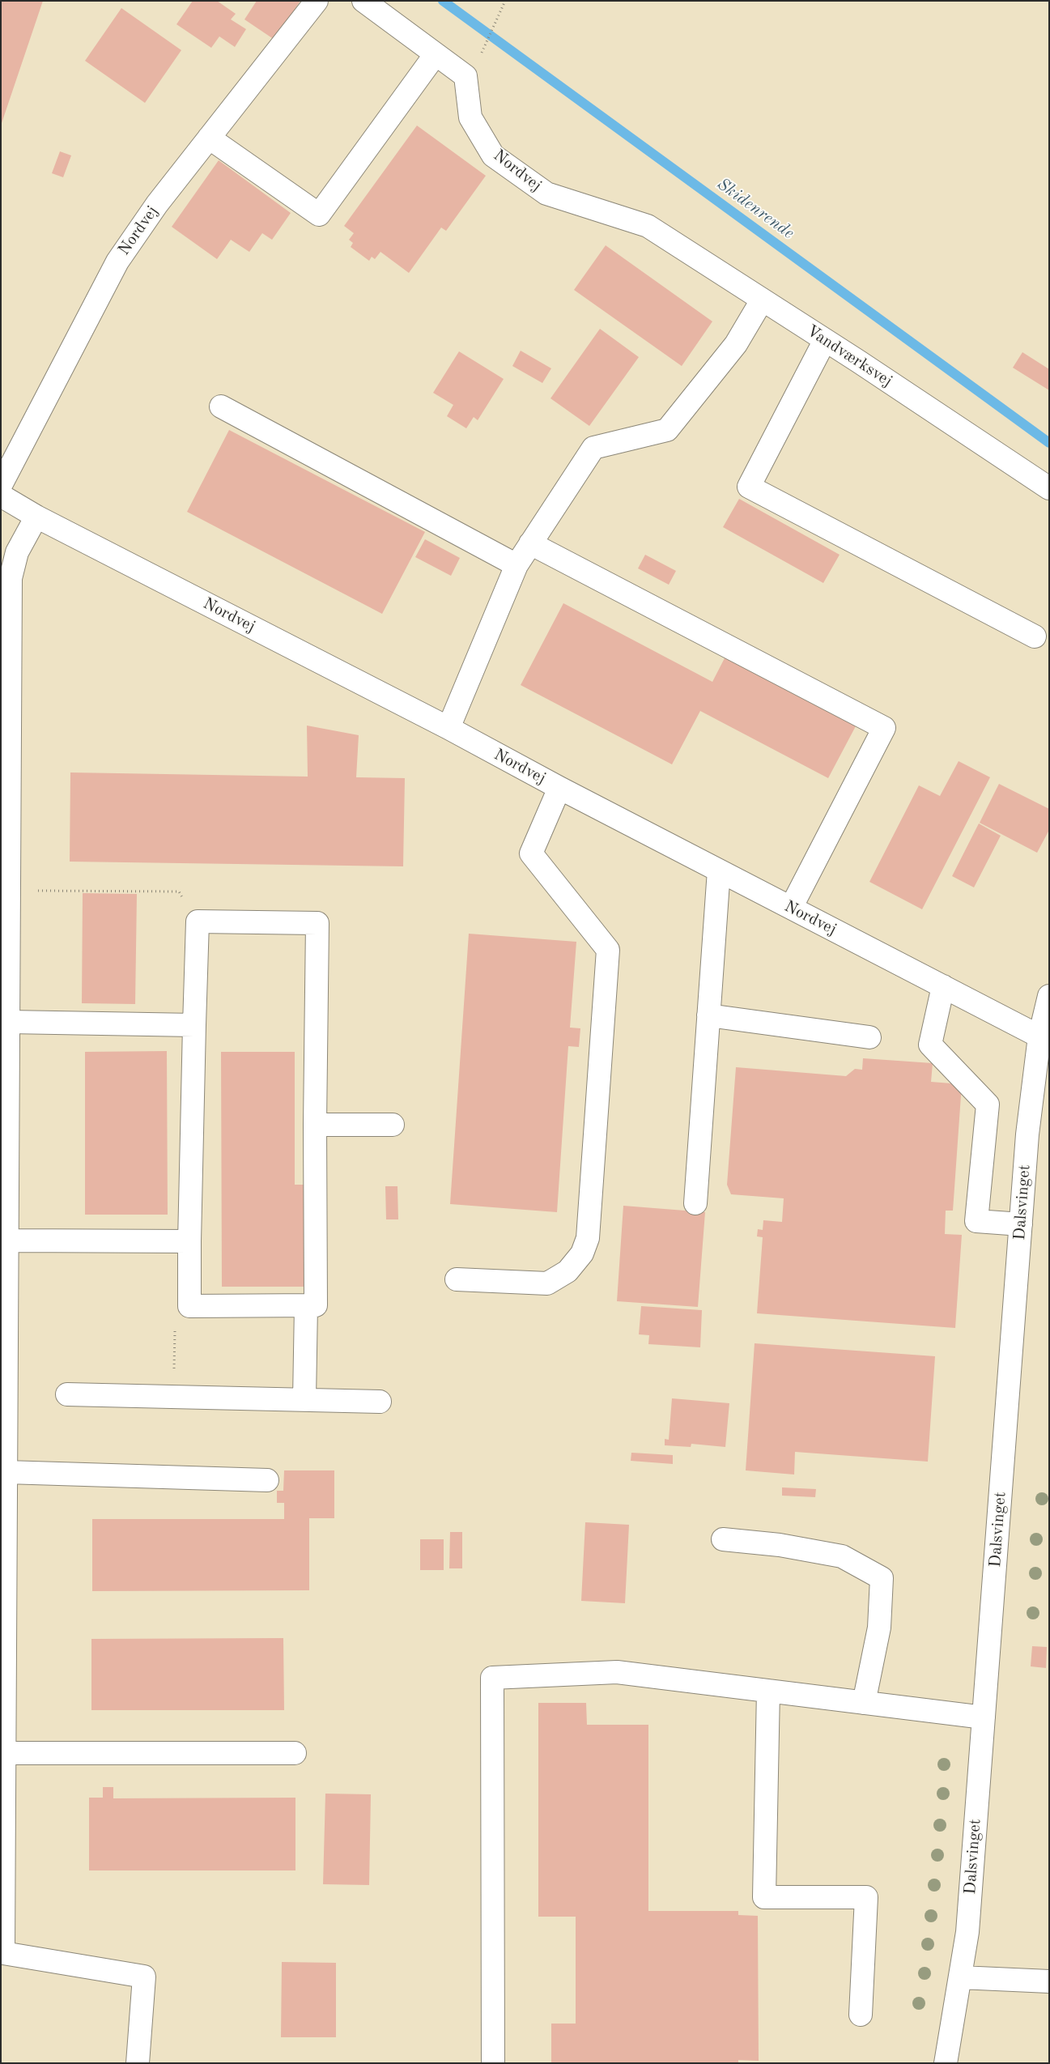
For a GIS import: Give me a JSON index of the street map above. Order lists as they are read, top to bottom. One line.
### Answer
{"streets":{"street":["Nordvej","Vandværksvej","Dalsvinget"]},"crossings":[["Nordvej","Vandværksvej"],["Nordvej","Dalsvinget"]],"water":["Skidenrende"]}
